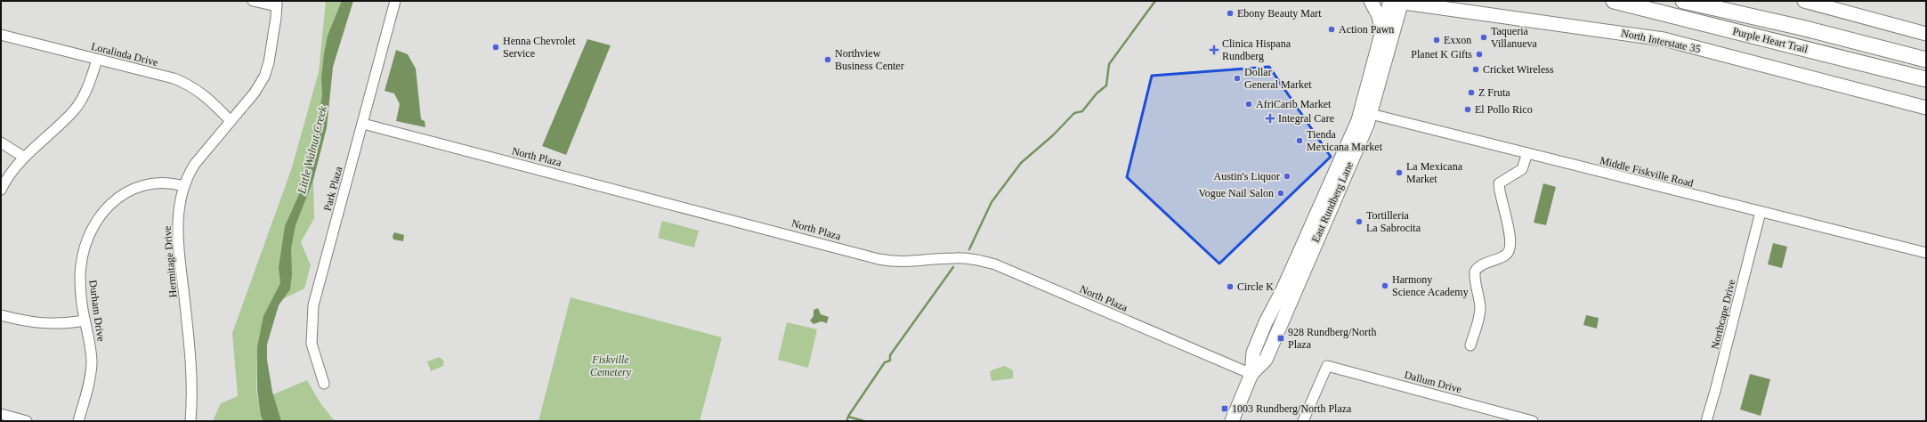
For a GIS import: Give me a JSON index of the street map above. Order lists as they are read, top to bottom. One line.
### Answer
{"streets":{"highway":["Purple Heart Trail"],"main road":["North Interstate 35","East Rundberg Lane"],"street":["Loralinda Drive","North Plaza","Middle Fiskville Road","Park Plaza","Hermitage Drive","Durham Drive","Northcape Drive","Dallum Drive"]},"crossings":[["North Interstate 35","East Rundberg Lane"],["Loralinda Drive","Hermitage Drive"],["North Plaza","Park Plaza"],["North Plaza","East Rundberg Lane"],["Middle Fiskville Road","East Rundberg Lane"],["Middle Fiskville Road","Northcape Drive"],["Hermitage Drive","Durham Drive"]],"water":["Little Walnut Creek"],"parks":["Fiskville Cemetery"],"places":{"other":["Ebony Beauty Mart","Action Pawn","Taqueria Villanueva","Exxon","Henna Chevrolet Service","Planet K Gifts","Northview Business Center","Cricket Wireless","Dollar General Market","Z Fruta","AfriCarib Market","El Pollo Rico","Tienda Mexicana Market","La Mexicana Market","Austin's Liquor","Vogue Nail Salon","Tortilleria La Sabrocita","Harmony Science Academy","Circle K"],"health":["Clinica Hispana Rundberg","Integral Care"],"transit":["928 Rundberg/North Plaza","1003 Rundberg/North Plaza"]}}
